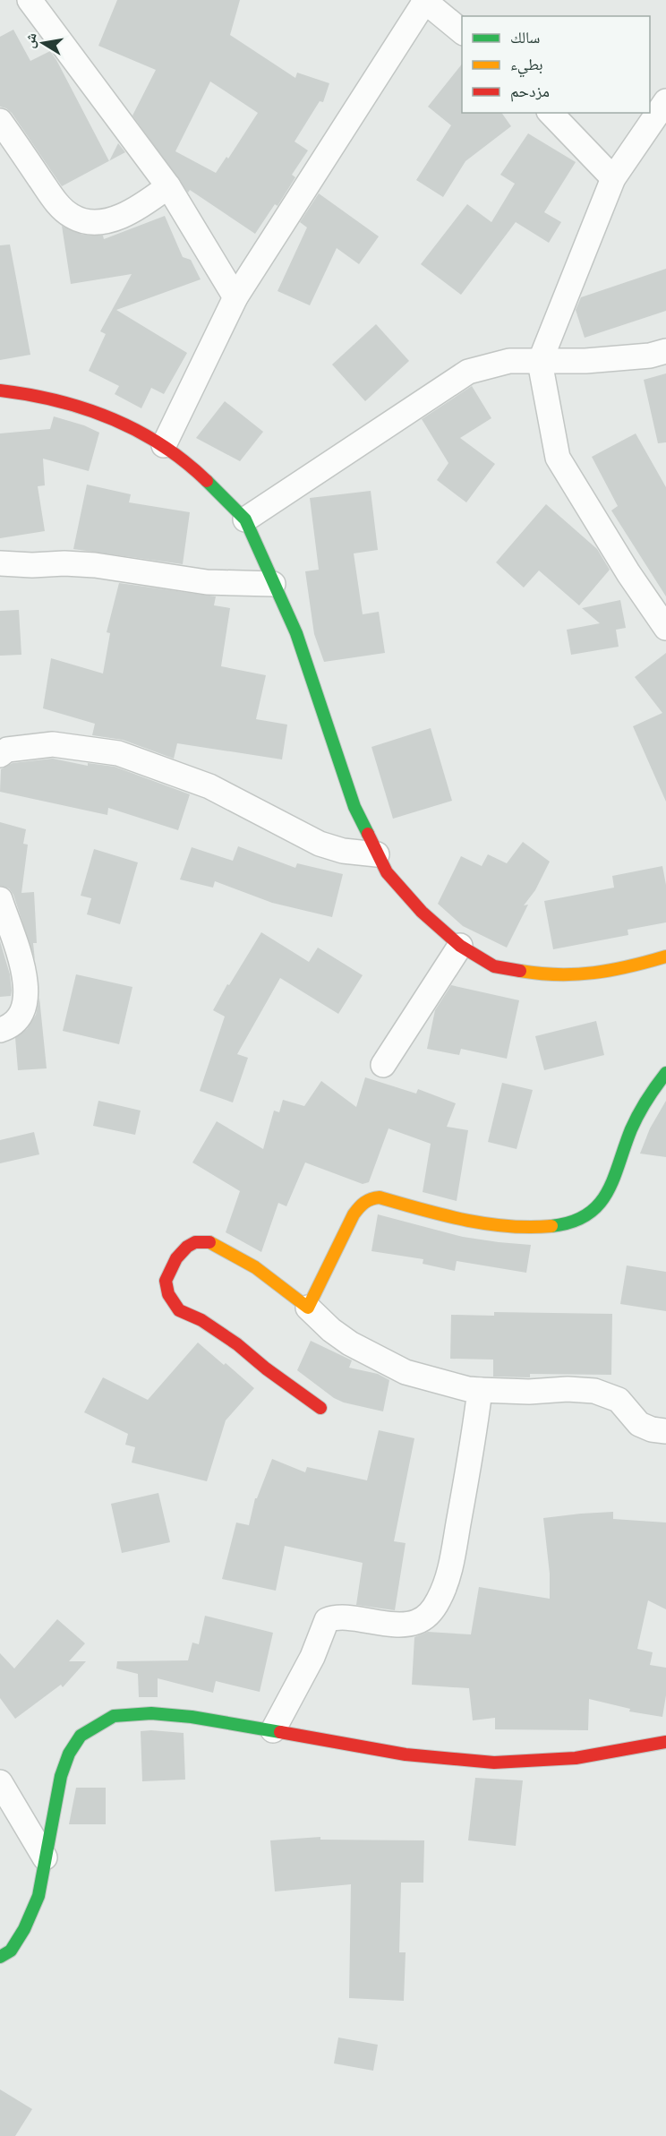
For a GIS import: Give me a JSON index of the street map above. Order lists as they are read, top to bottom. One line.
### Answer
{"legend":["سالك","بطيء","مزدحم"],"north":"left"}
